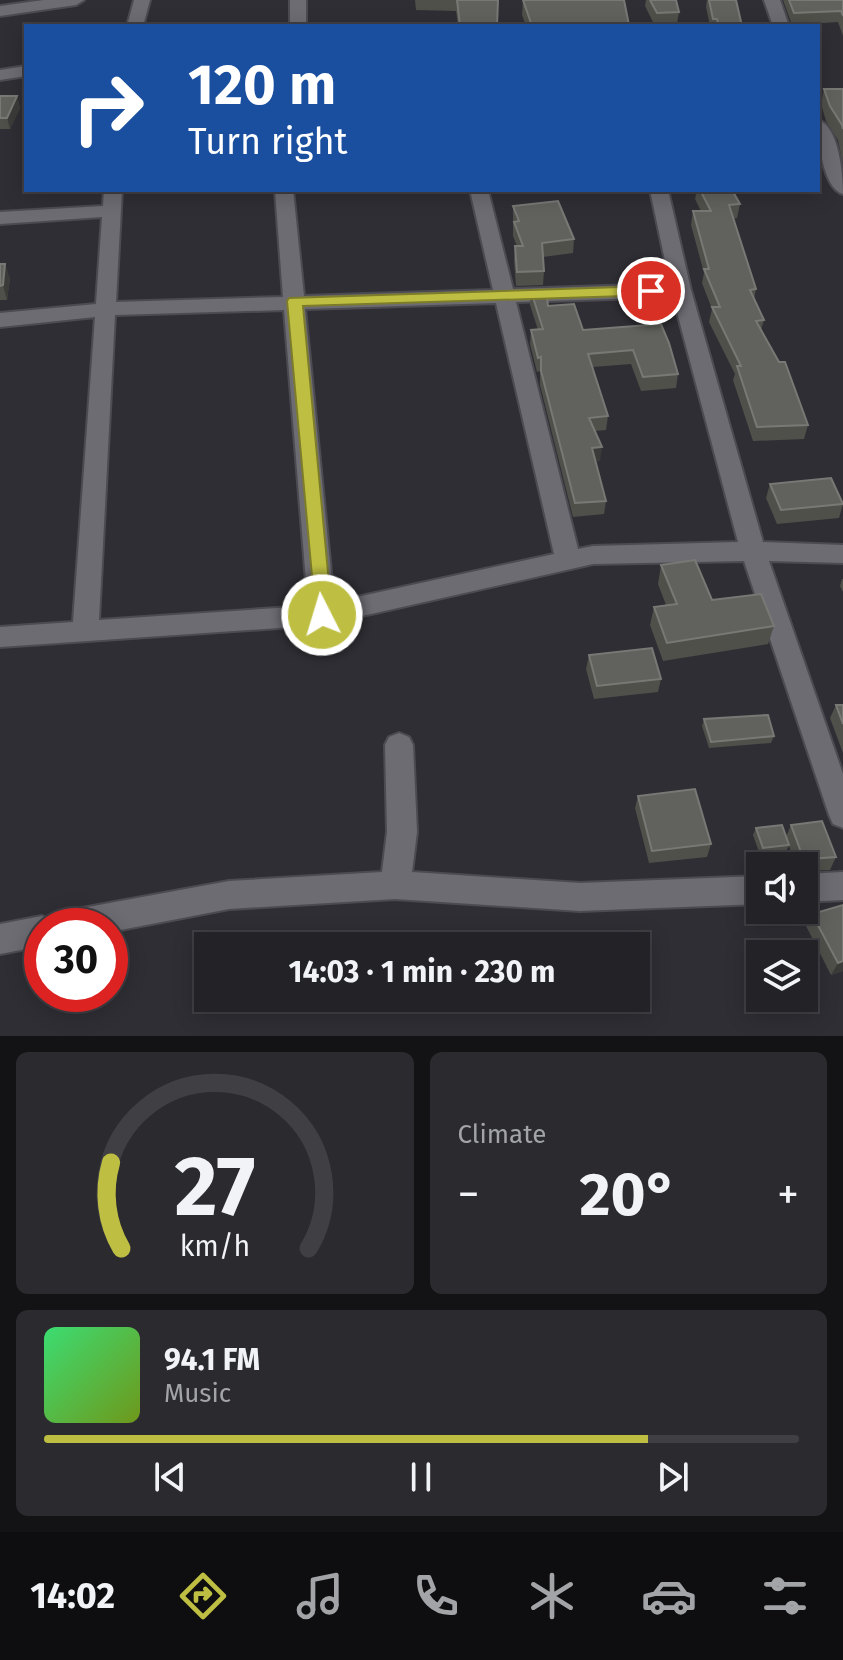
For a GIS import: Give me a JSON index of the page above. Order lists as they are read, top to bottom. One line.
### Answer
{"page":{"turn":["120 m","Turn right"],"limit":"30","trip":"14:03 · 1 min · 230 m","tile":"Climate","heat":["−","20°","+"],"song":["94.1 FM","Music"],"tabs":"14:02","gauge":["27","km/h"]}}
